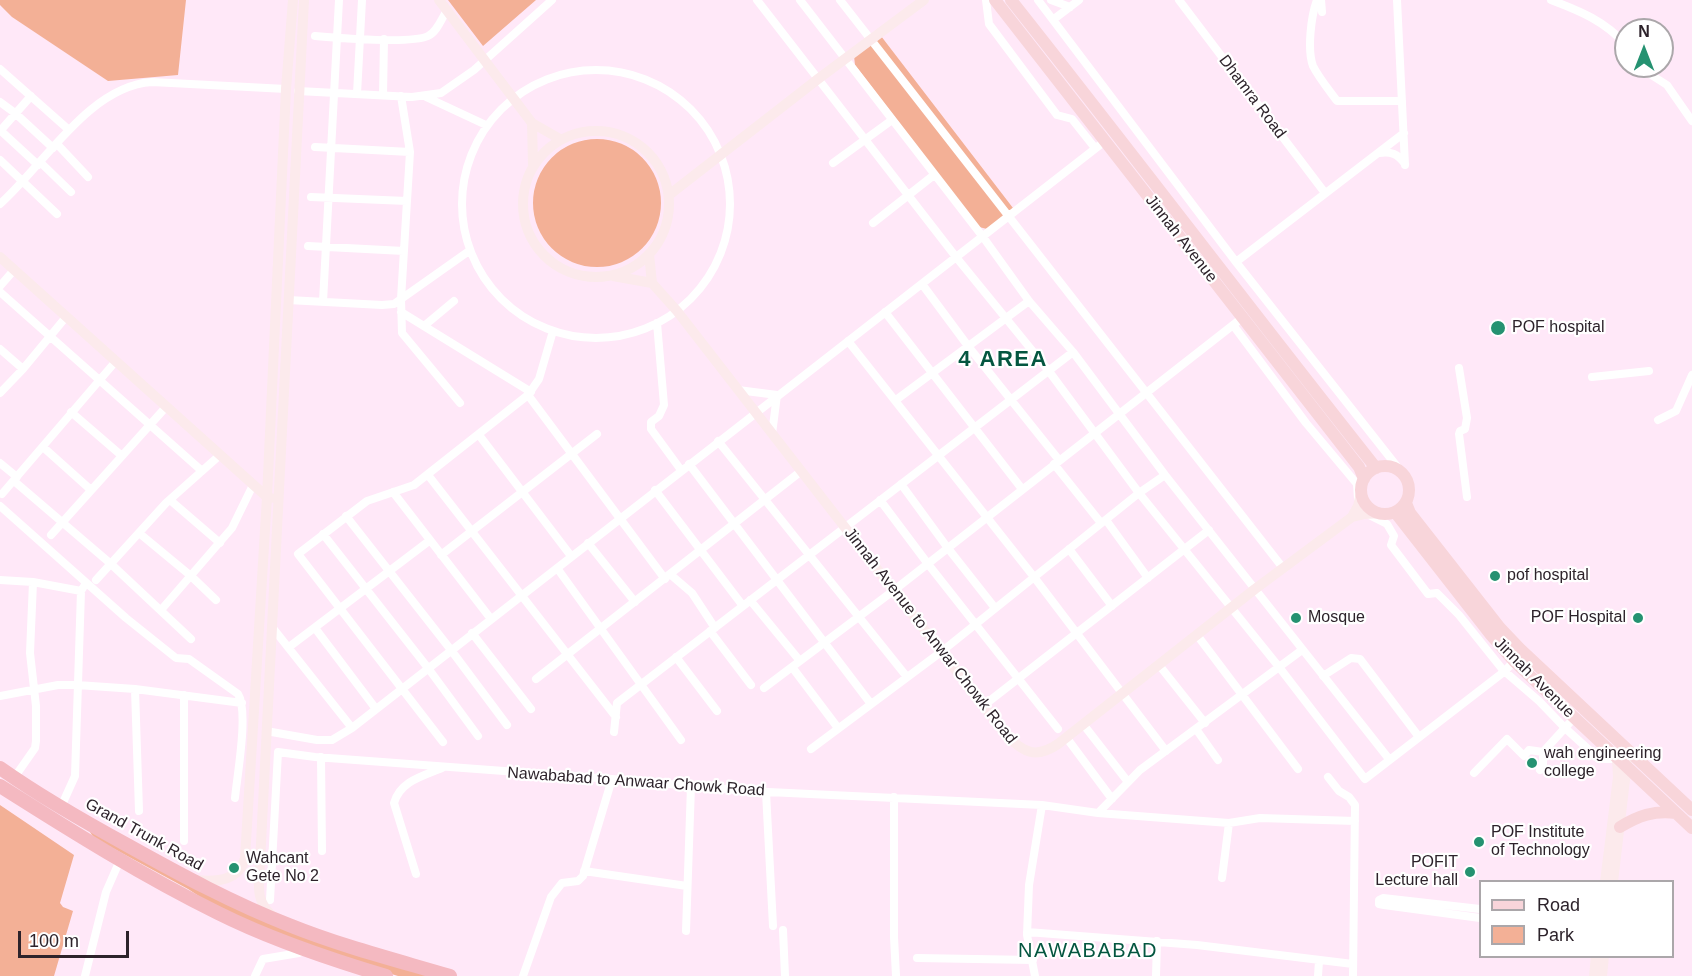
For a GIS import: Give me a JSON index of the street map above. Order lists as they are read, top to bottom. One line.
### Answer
{"streets":{"highway":["Grand Trunk Road"],"main road":["Jinnah Avenue"],"street":["Dhamra Road","Jinnah Avenue to Anwar Chowk Road","Nawababad to Anwaar Chowk Road"]},"crossings":[["Jinnah Avenue","Jinnah Avenue to Anwar Chowk Road"]],"districts":["4 AREA","NAWABABAD"],"places":["POF hospital","pof hospital","Mosque","POF Hospital","wah engineering college","POF Institute of Technology","Wahcant Gete No 2","POFIT Lecture hall"],"legend":["Road","Park"],"scale_bar":"100 m","north":"top"}
